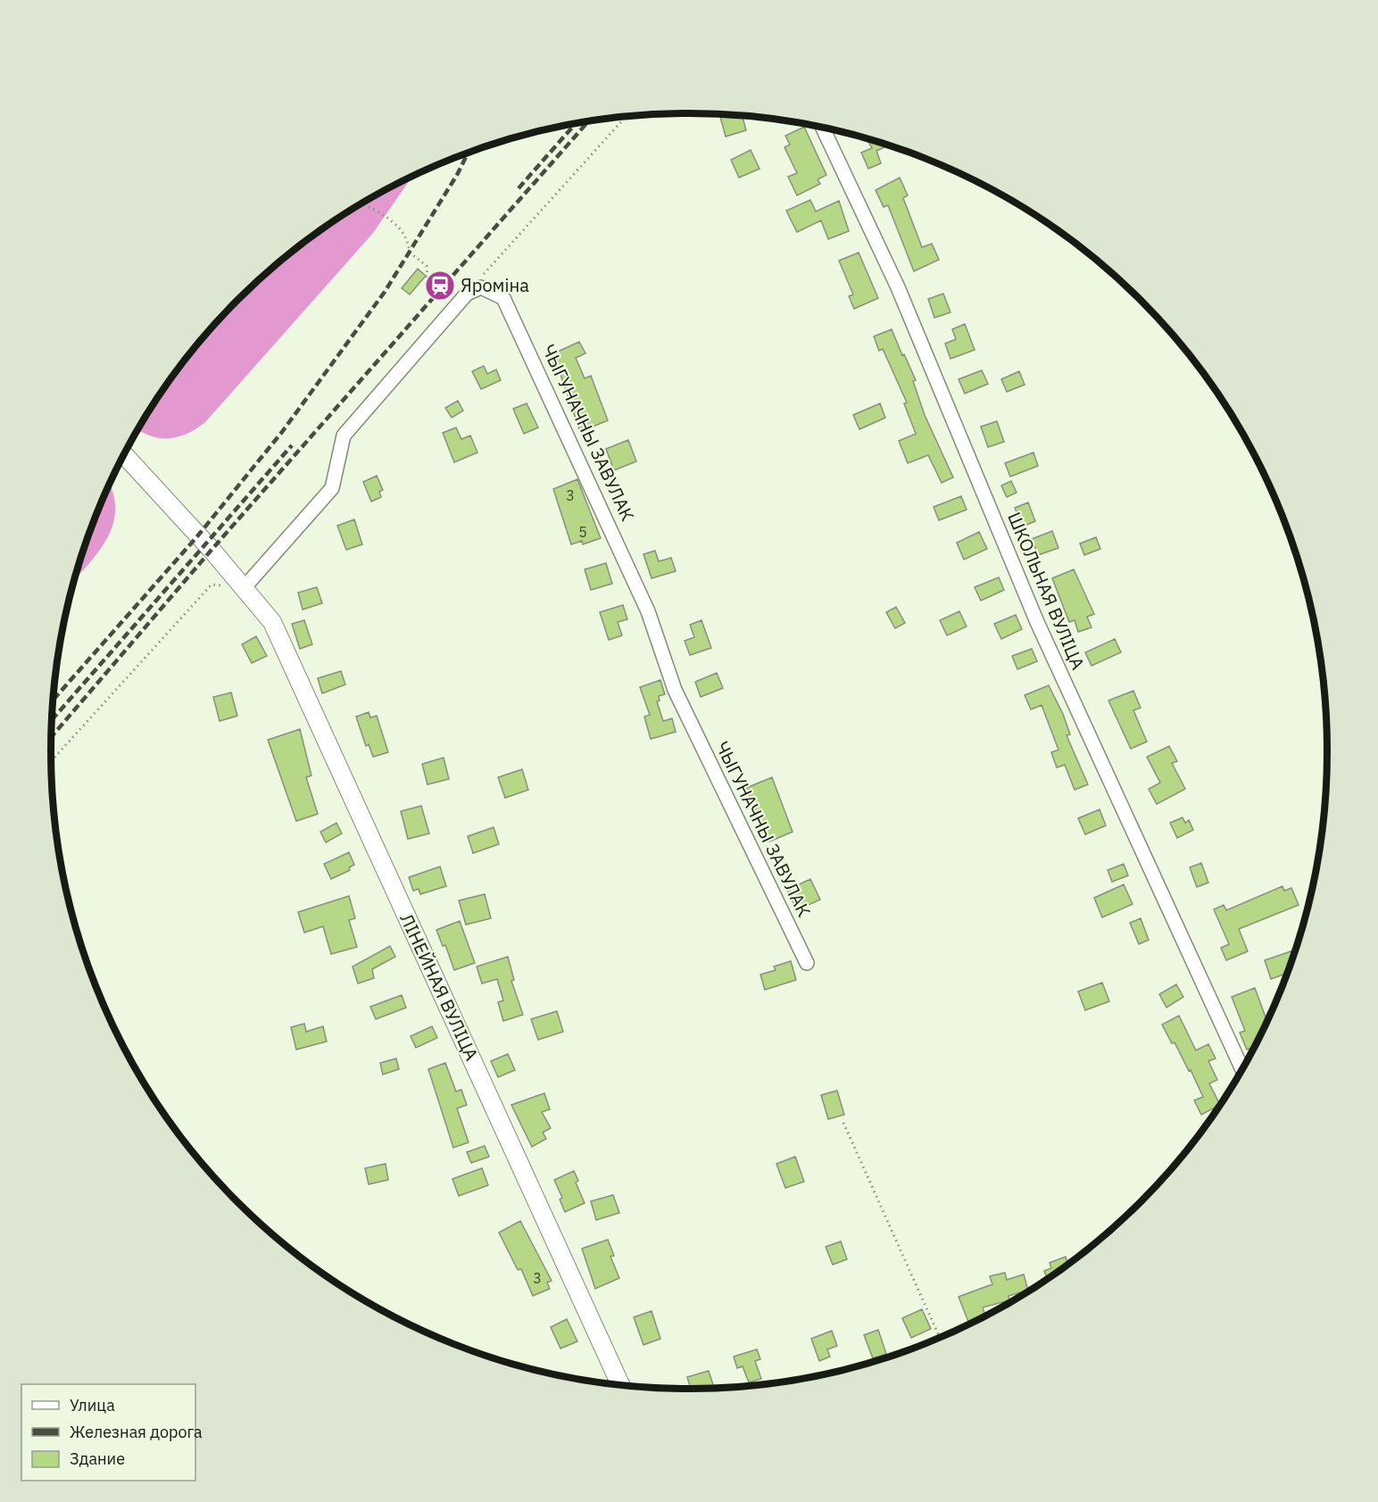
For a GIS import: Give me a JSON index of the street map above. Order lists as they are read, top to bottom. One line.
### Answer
{"streets":{"street":["ЧЫГУНАЧНЫ ЗАВУЛАК","ШКОЛЬНАЯ ВУЛІЦА","ЛІНЕЙНАЯ ВУЛІЦА"]},"places":{"station":["Яроміна"]},"house_numbers":["3","5","3"],"legend":["Улица","Железная дорога","Здание"]}
